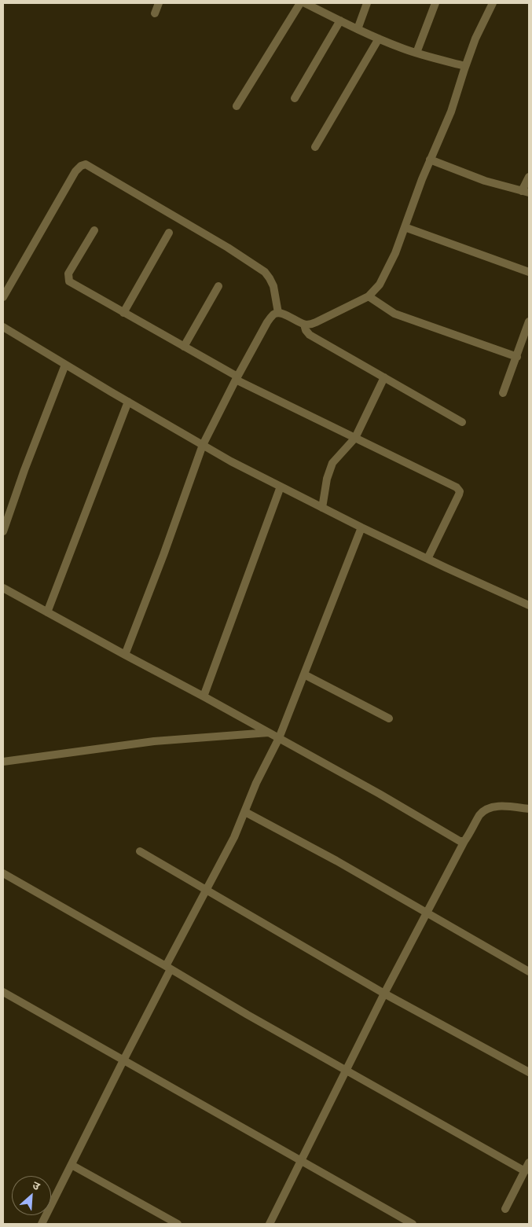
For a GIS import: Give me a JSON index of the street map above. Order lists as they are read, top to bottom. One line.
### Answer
{"north":"top right"}
